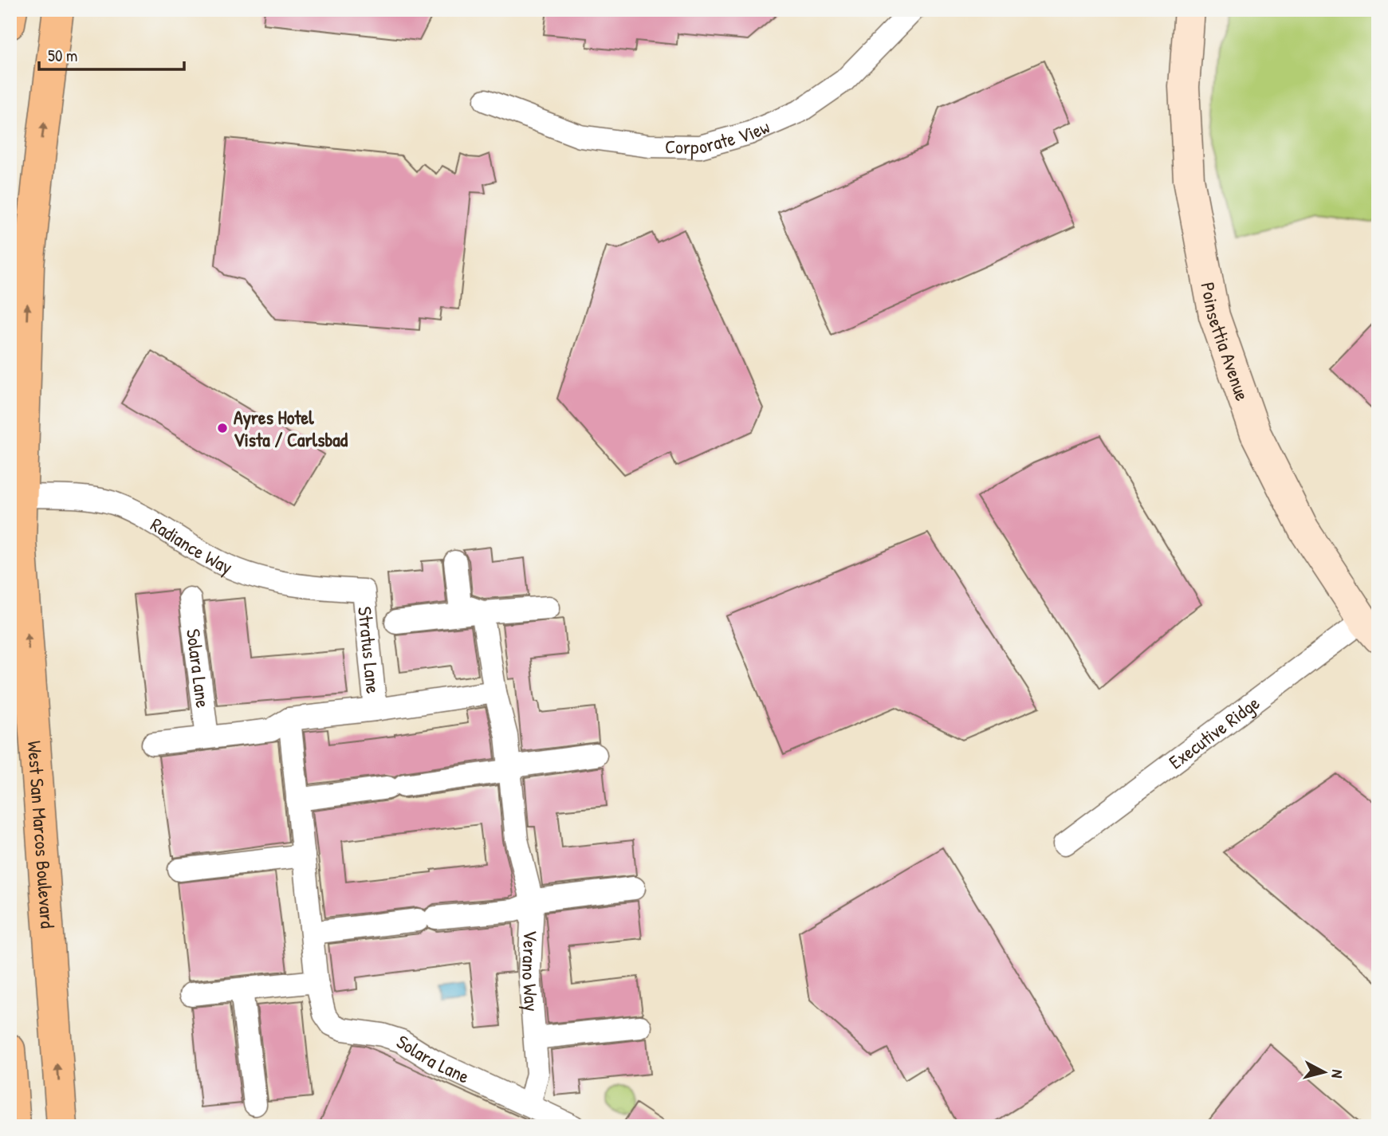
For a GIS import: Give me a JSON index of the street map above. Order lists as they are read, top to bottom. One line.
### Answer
{"streets":{"main road":["Poinsettia Avenue","West San Marcos Boulevard"],"street":["Corporate View","Radiance Way","Stratus Lane","Solara Lane","Executive Ridge","Verano Way"]},"crossings":[["Poinsettia Avenue","Executive Ridge"],["Radiance Way","Stratus Lane"],["Radiance Way","West San Marcos Boulevard"],["Solara Lane","Verano Way"]],"one_way":["West San Marcos Boulevard"],"places":["Ayres Hotel Vista / Carlsbad"],"scale_bar":"50 m","north":"right"}
